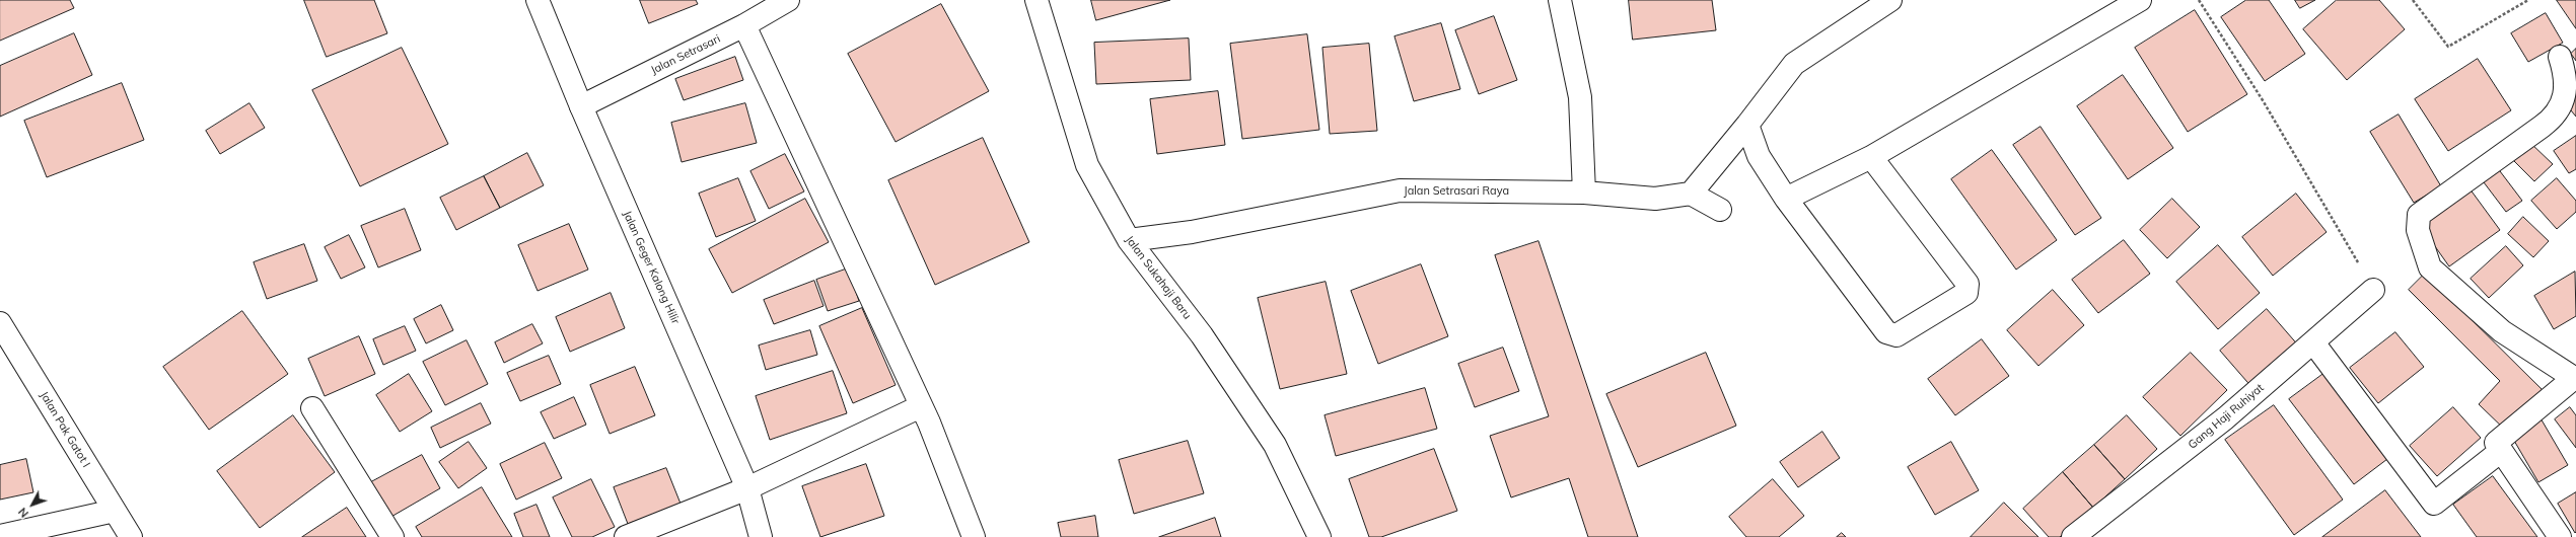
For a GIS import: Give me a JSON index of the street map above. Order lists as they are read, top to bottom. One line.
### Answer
{"streets":{"street":["Jalan Setrasari","Jalan Setrasari Raya","Jalan Geger Kalong Hilir","Jalan Sukahaji Baru","Gang Haji Ruhiyat","Jalan Pak Gatot I"]},"crossings":[["Jalan Setrasari","Jalan Geger Kalong Hilir"],["Jalan Setrasari Raya","Jalan Sukahaji Baru"]],"north":"bottom left"}
